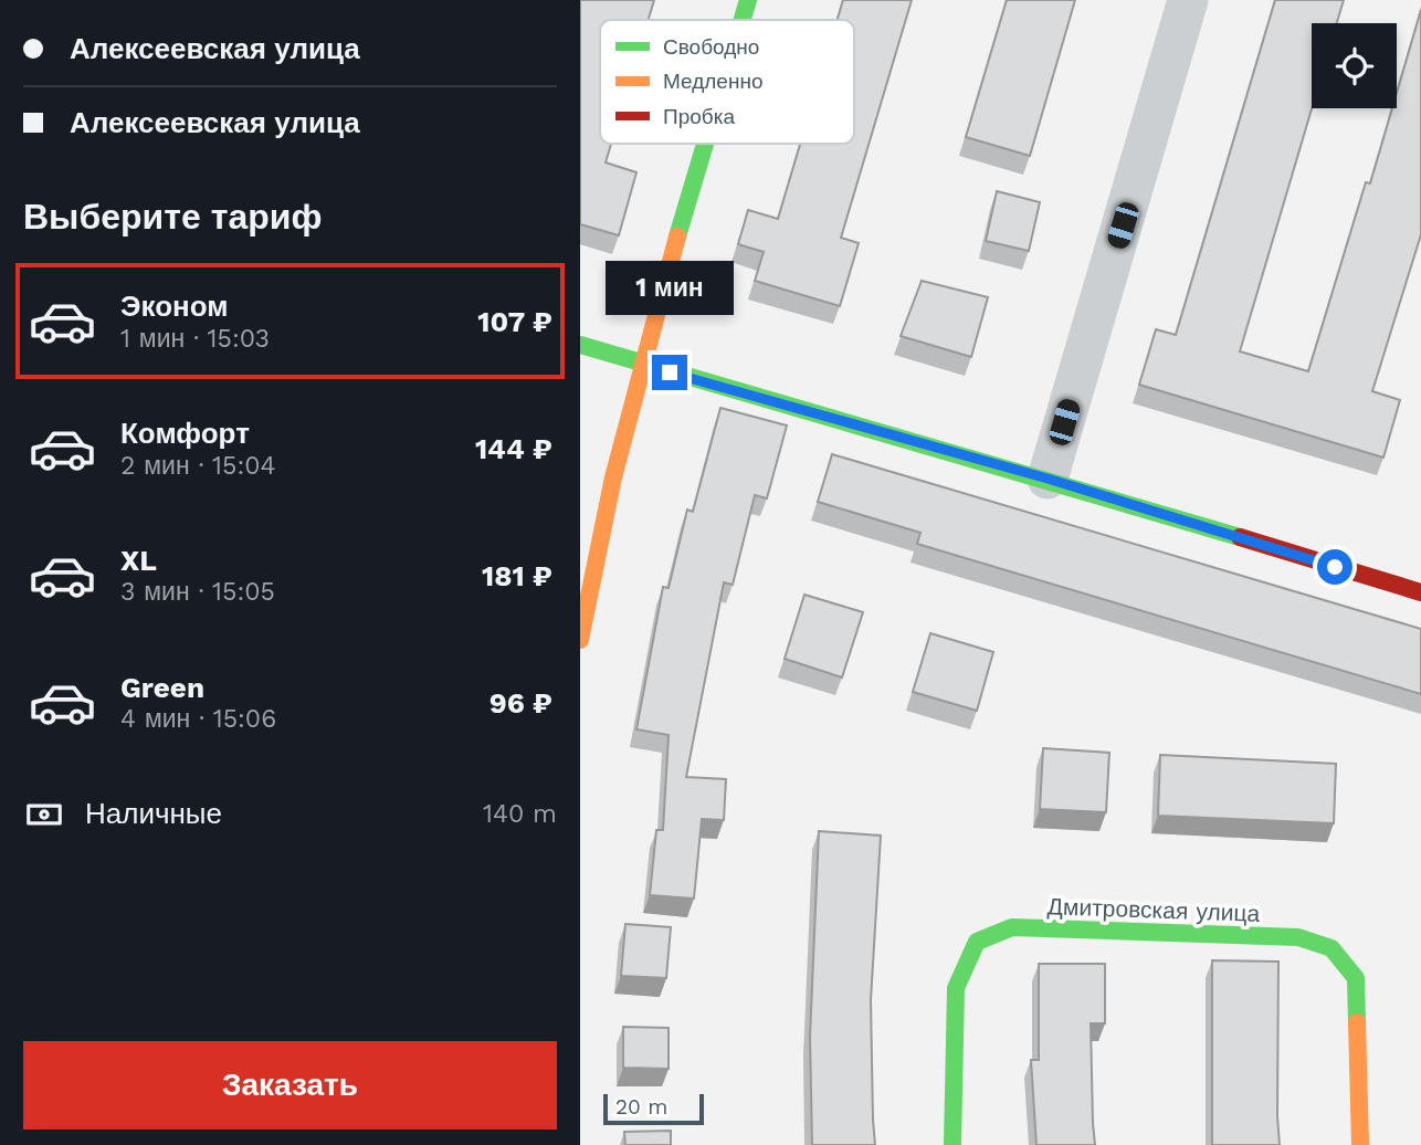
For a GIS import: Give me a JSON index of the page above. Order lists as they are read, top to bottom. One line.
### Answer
{"streets":{"street":["Дмитровская улица"]},"legend":["Свободно","Медленно","Пробка"],"scale_bar":"20 m","page":{"banner":["Алексеевская улица","Алексеевская улица"],"heading":"Выберите тариф","bubble":"1 мин","list":[{"name":"Эконом","note":"1 мин · 15:03","value":"107 ₽"},{"name":"Комфорт","note":"2 мин · 15:04","value":"144 ₽"},{"name":"XL","note":"3 мин · 15:05","value":"181 ₽"},{"name":"Green","note":"4 мин · 15:06","value":"96 ₽"}],"pay":["Наличные","140 m"],"buttons":"Заказать","scale":"20 m"}}
